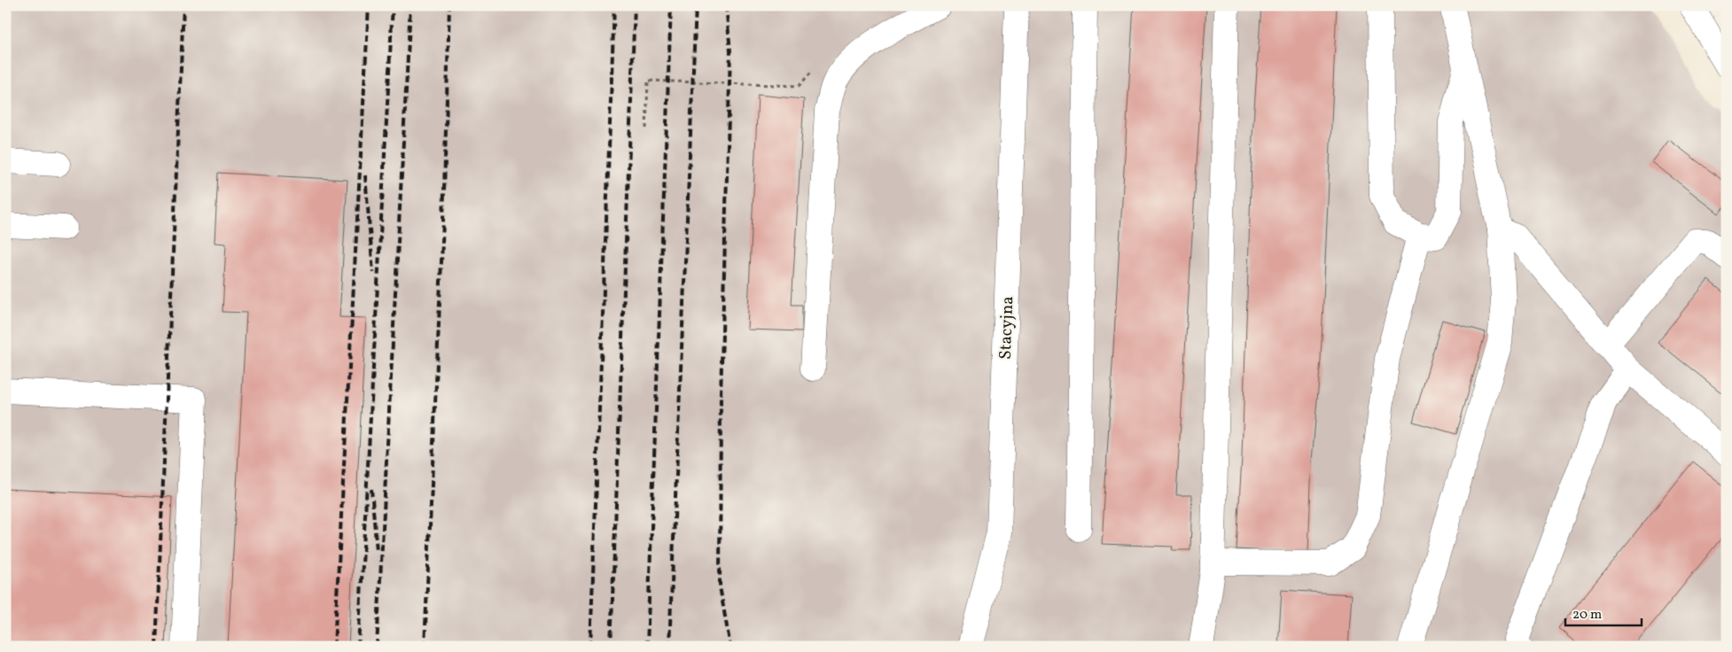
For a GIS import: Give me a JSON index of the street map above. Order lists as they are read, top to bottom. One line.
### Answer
{"streets":{"street":["Stacyjna"]},"scale_bar":"20 m"}
